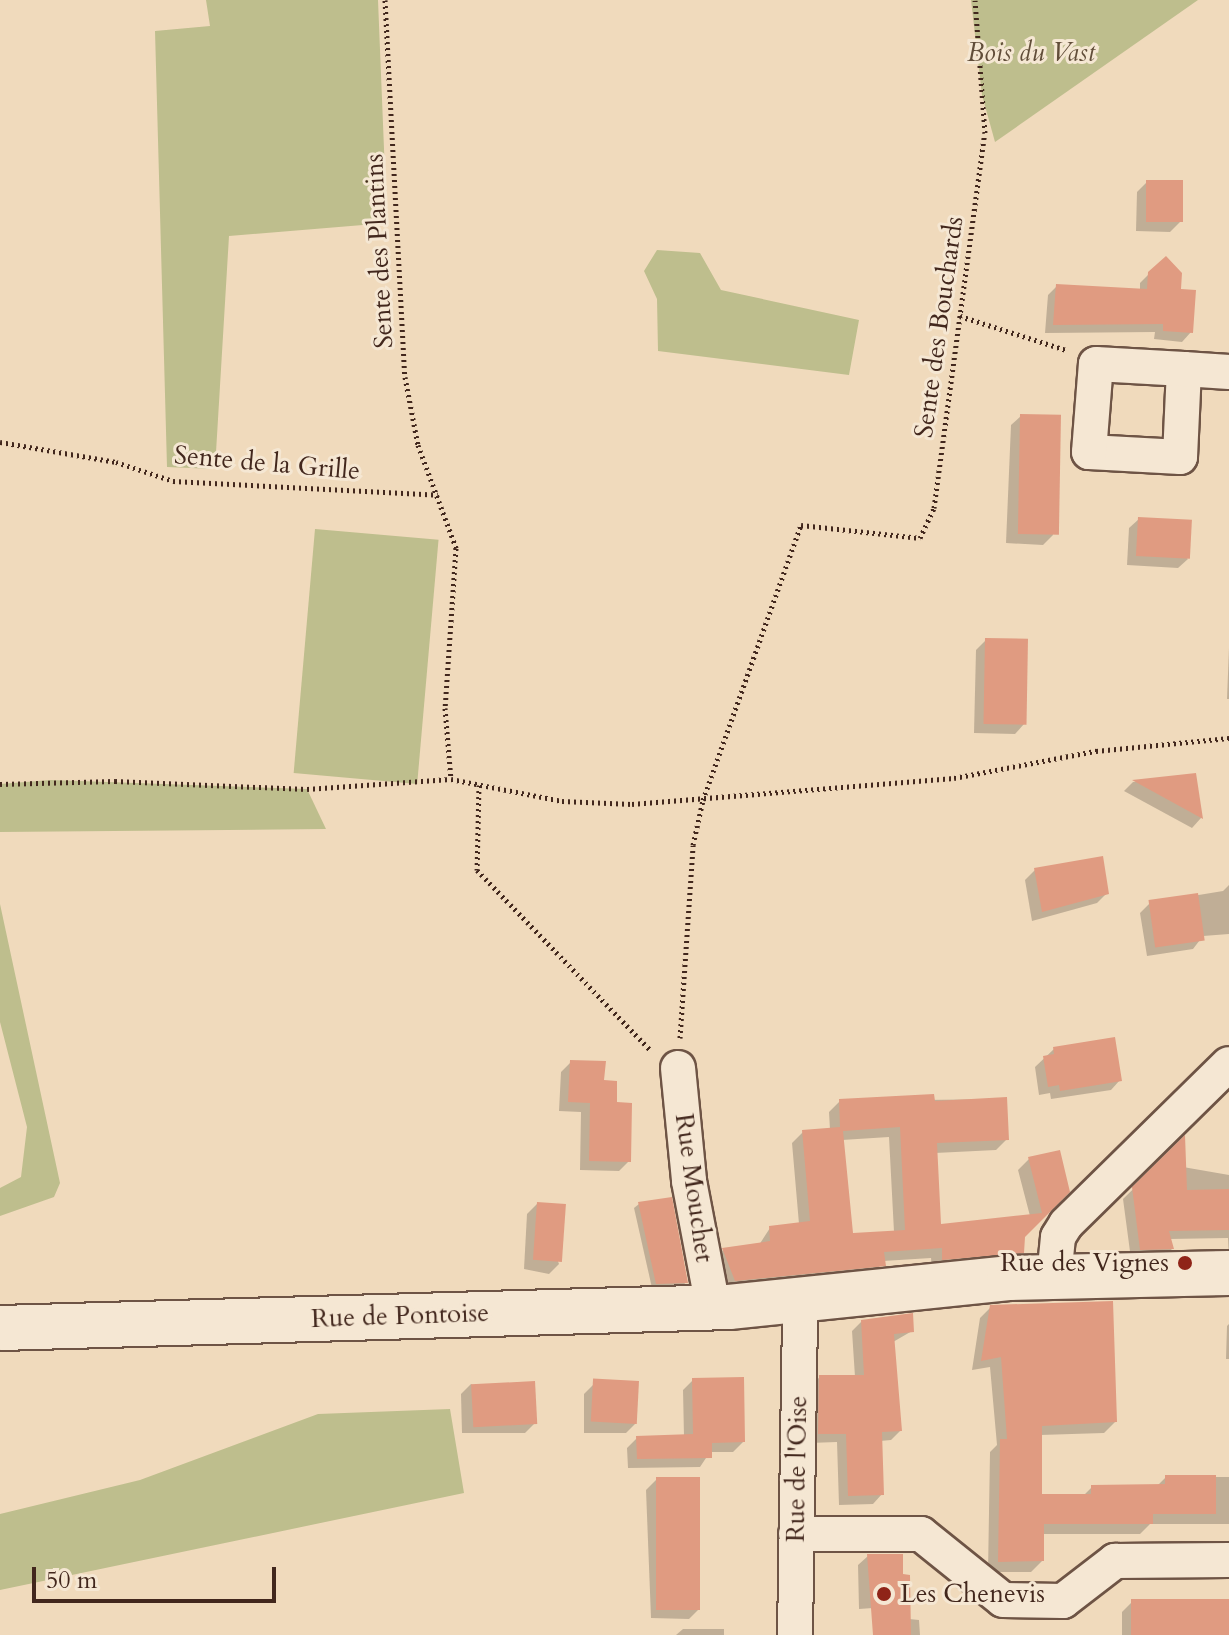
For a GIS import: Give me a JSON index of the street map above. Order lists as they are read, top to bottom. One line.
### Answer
{"streets":{"main road":["Rue de Pontoise"],"street":["Rue Mouchet","Rue de l'Oise"],"path":["Sente des Plantins","Sente des Bouchards","Sente de la Grille"]},"crossings":[["Sente des Plantins","Sente de la Grille"],["Rue Mouchet","Rue de Pontoise"],["Rue de Pontoise","Rue de l'Oise"]],"parks":["Bois du Vast"],"places":["Rue des Vignes","Les Chenevis"],"scale_bar":"50 m"}
